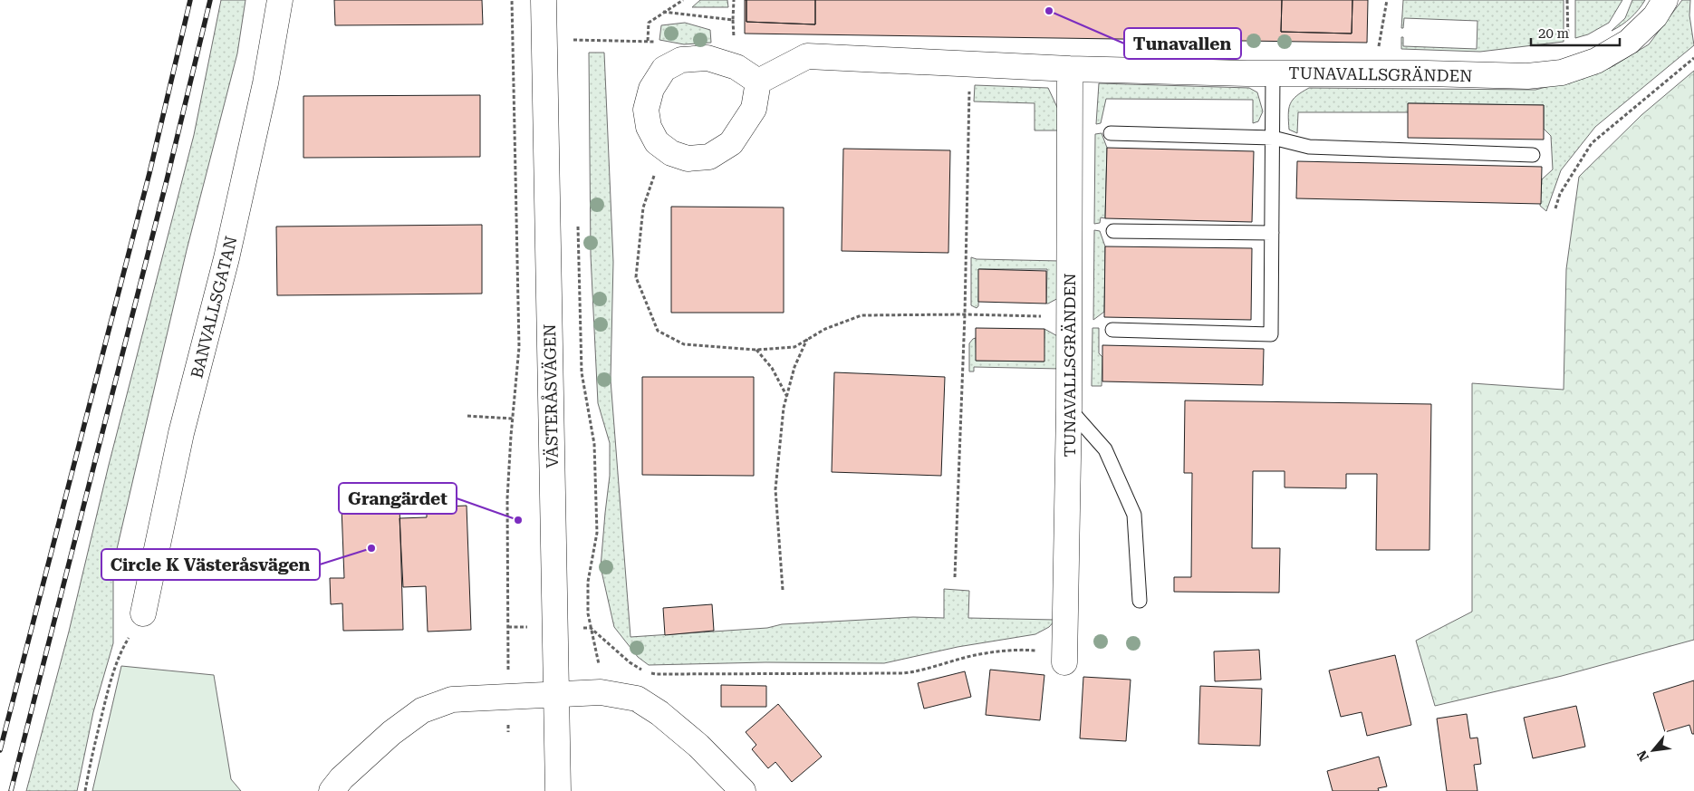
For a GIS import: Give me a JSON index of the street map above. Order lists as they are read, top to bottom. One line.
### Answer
{"streets":{"street":["TUNAVALLSGRÄNDEN","BANVALLSGATAN","VÄSTERÅSVÄGEN"]},"places":["Tunavallen","Grangärdet","Circle K Västeråsvägen"],"scale_bar":"20 m","north":"bottom left"}
